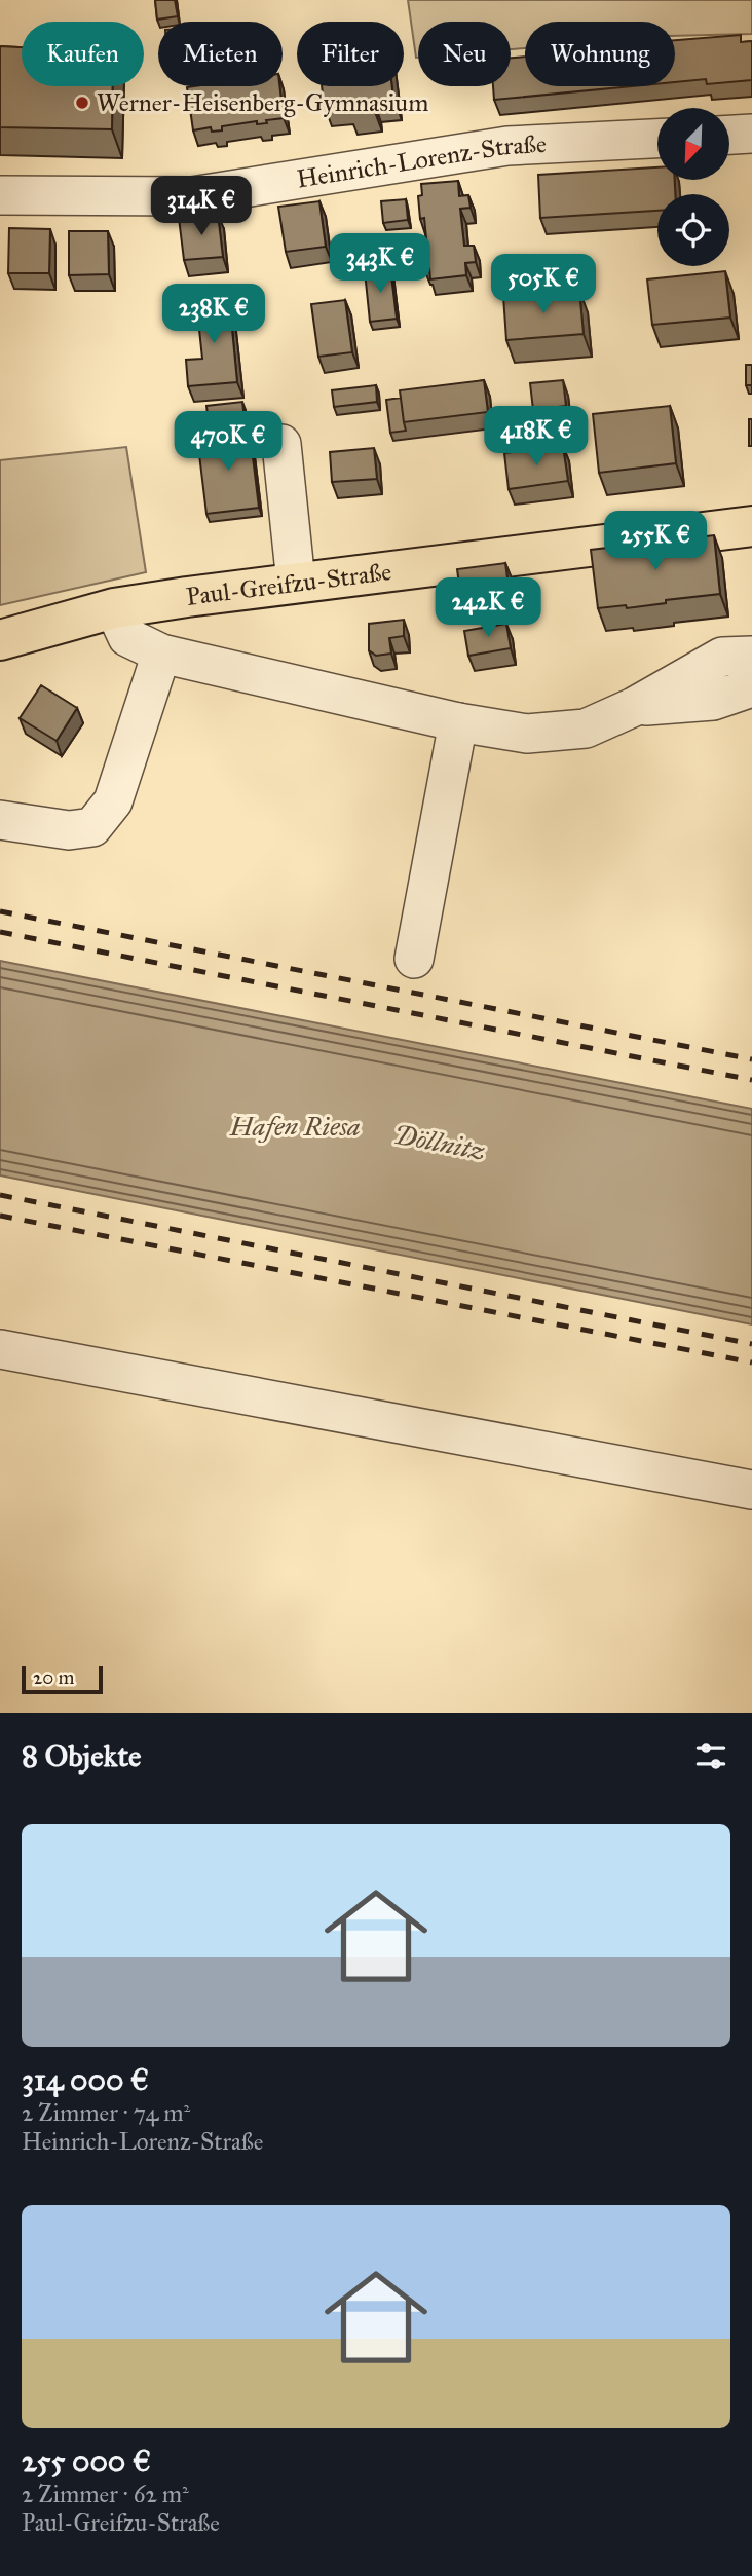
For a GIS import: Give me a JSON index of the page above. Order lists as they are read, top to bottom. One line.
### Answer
{"streets":{"main road":["Paul-Greifzu-Straße"],"street":["Heinrich-Lorenz-Straße"]},"water":["Hafen Riesa","Döllnitz"],"places":["Werner-Heisenberg-Gymnasium"],"scale_bar":"20 m","north":"bottom left","page":{"chip":["Kaufen","Mieten","Filter","Neu","Wohnung"],"price":["314K €","343K €","505K €","238K €","418K €","470K €","255K €","242K €"],"scale":"20 m","heading":"8 Objekte","list":[{"name":"314 000 €","note":"2 Zimmer · 74 m² · Heinrich-Lorenz-Straße"},{"name":"255 000 €","note":"2 Zimmer · 62 m² · Paul-Greifzu-Straße"}]}}
